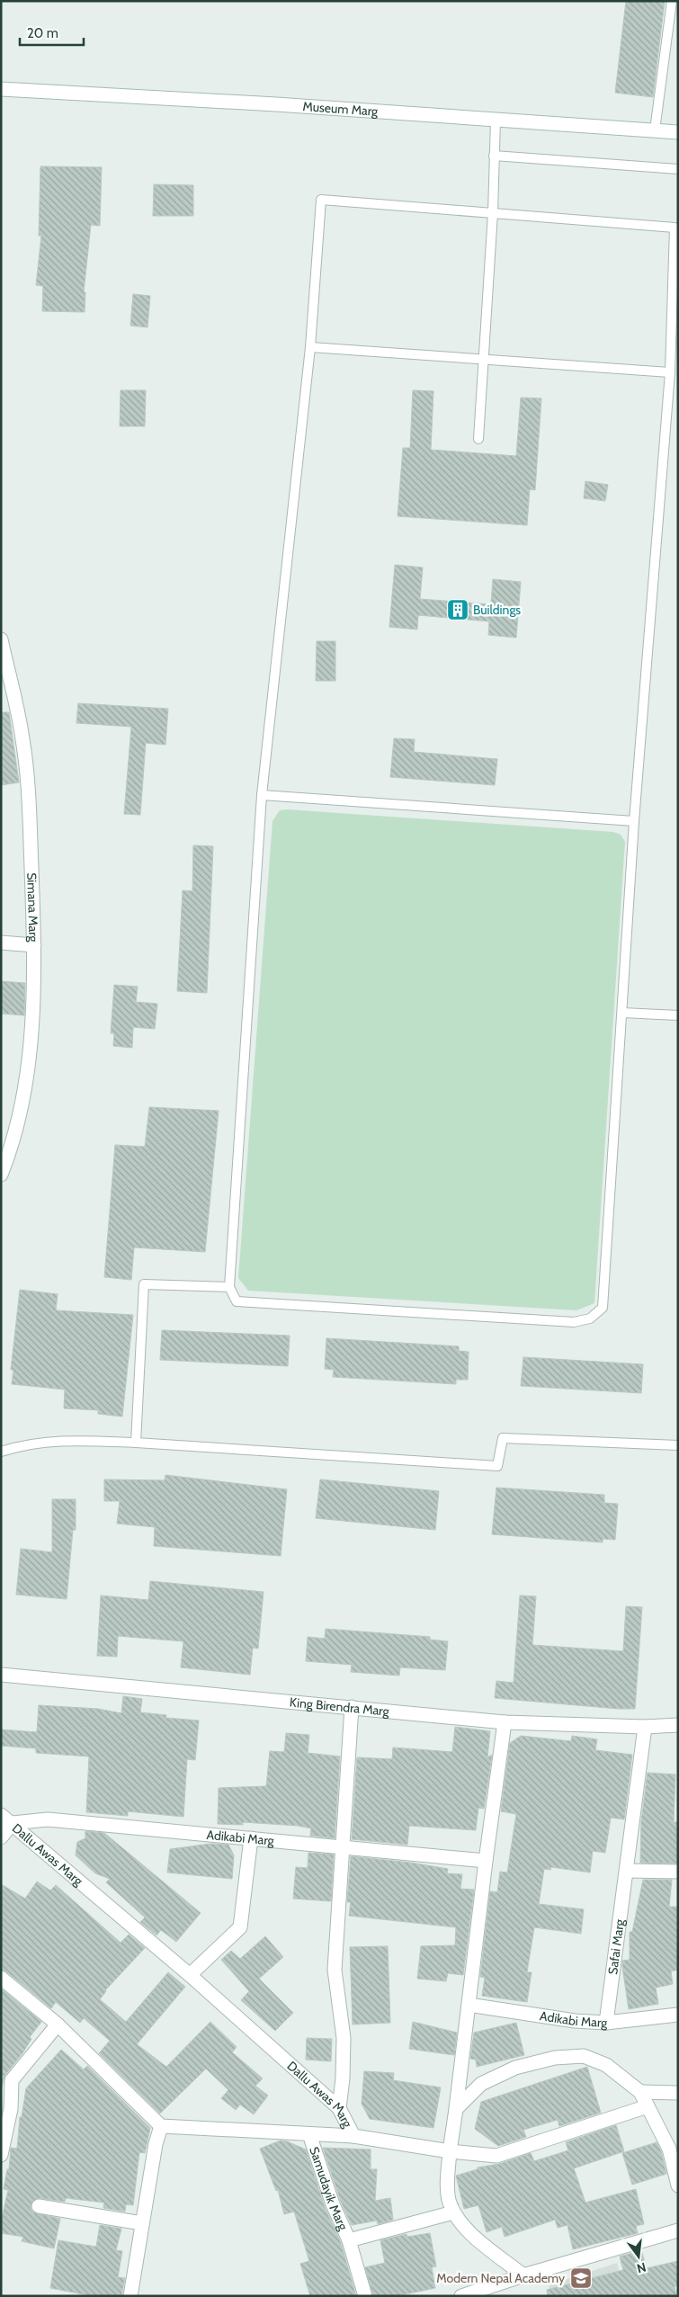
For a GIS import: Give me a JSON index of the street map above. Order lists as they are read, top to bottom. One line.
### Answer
{"streets":{"street":["Museum Marg","Simana Marg","King Birendra Marg","Adikabi Marg","Dallu Awas Marg","Safai Marg","Samudayik Marg"]},"crossings":[["King Birendra Marg","Safai Marg"],["Adikabi Marg","Dallu Awas Marg"],["Adikabi Marg","Safai Marg"]],"places":{"building":["Buildings"],"school or university":["Modern Nepal Academy"]},"scale_bar":"20 m","north":"bottom"}
